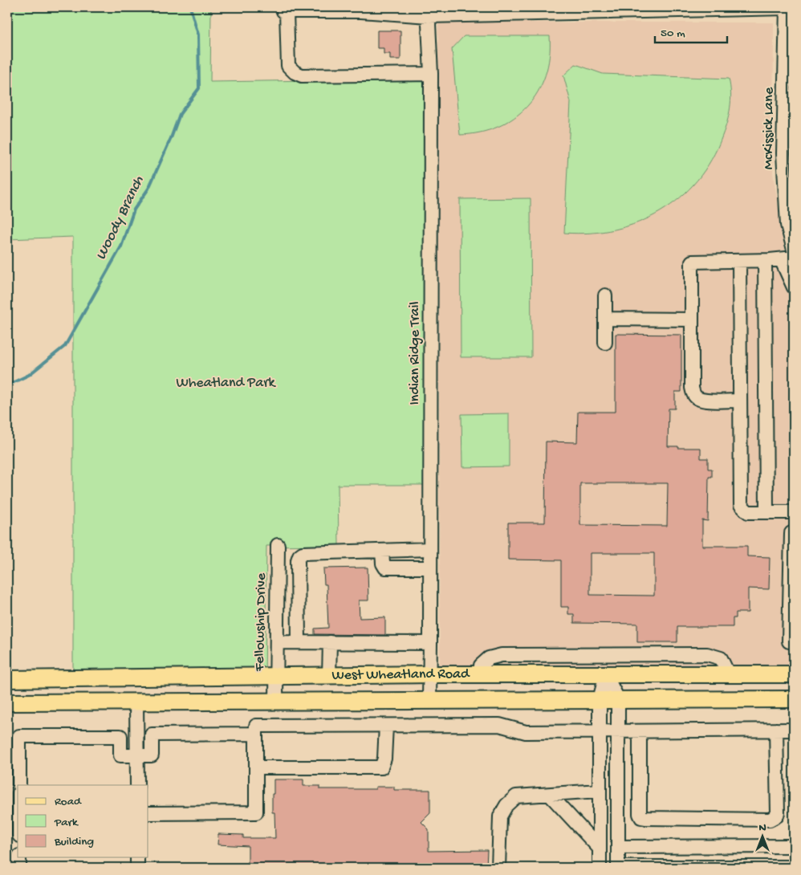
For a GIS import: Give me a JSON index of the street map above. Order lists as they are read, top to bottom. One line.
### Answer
{"streets":{"main road":["West Wheatland Road"],"street":["McKissick Lane","Indian Ridge Trail","Fellowship Drive"]},"crossings":[["Indian Ridge Trail","West Wheatland Road"],["Fellowship Drive","West Wheatland Road"]],"water":["Woody Branch"],"parks":["Wheatland Park"],"legend":["Road","Park","Building"],"scale_bar":"50 m","north":"top"}
